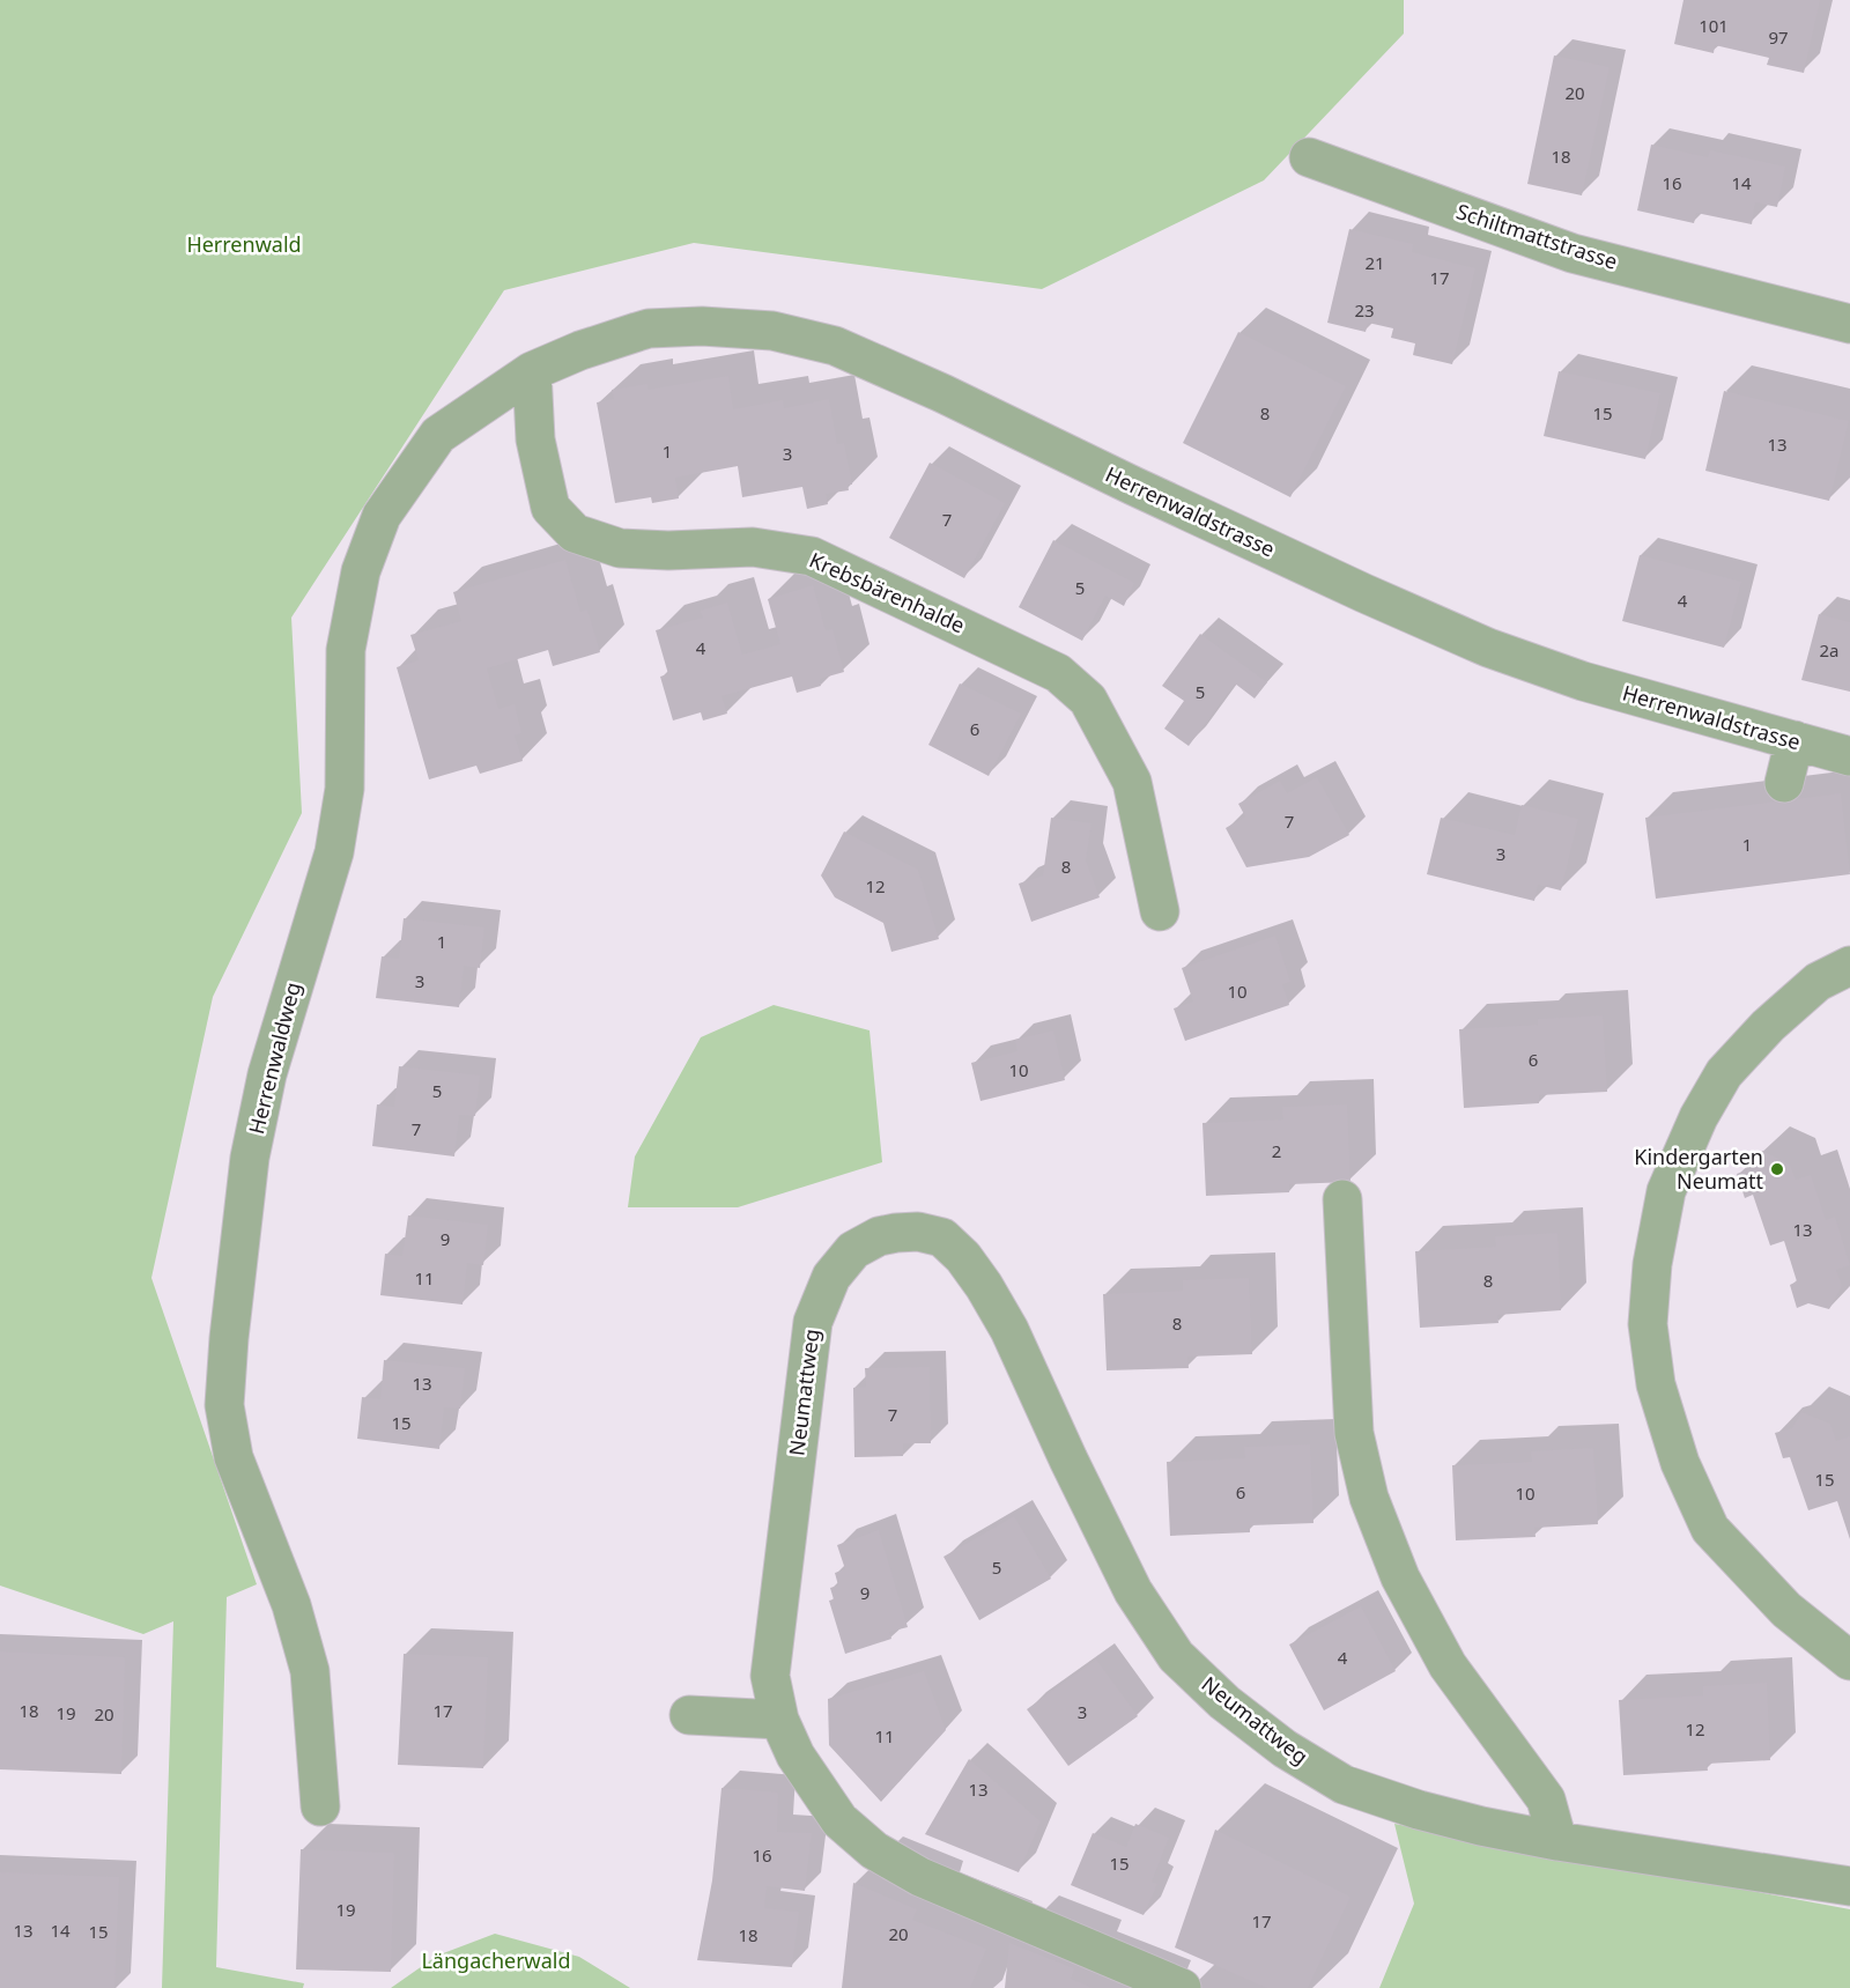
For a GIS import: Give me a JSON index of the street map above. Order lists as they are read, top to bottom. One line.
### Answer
{"streets":{"street":["Schiltmattstrasse","Herrenwaldstrasse","Krebsbärenhalde","Herrenwaldweg","Neumattweg"]},"crossings":[["Herrenwaldstrasse","Krebsbärenhalde"],["Herrenwaldstrasse","Herrenwaldweg"],["Krebsbärenhalde","Herrenwaldweg"]],"parks":["Herrenwald","Längacherwald"],"places":["Kindergarten Neumatt"],"house_numbers":["101","97","20","18","16","14","21","17","23","8","15","13","1","3","7","5","4","4","2a","5","6","7","1","3","8","12","1","3","10","6","10","5","7","2","13","9","11","8","8","13","7","15","15","6","10","5","9","4","18","17","3","19","20","12","11","13","16","15","19","17","13","14","15","20","18"]}
